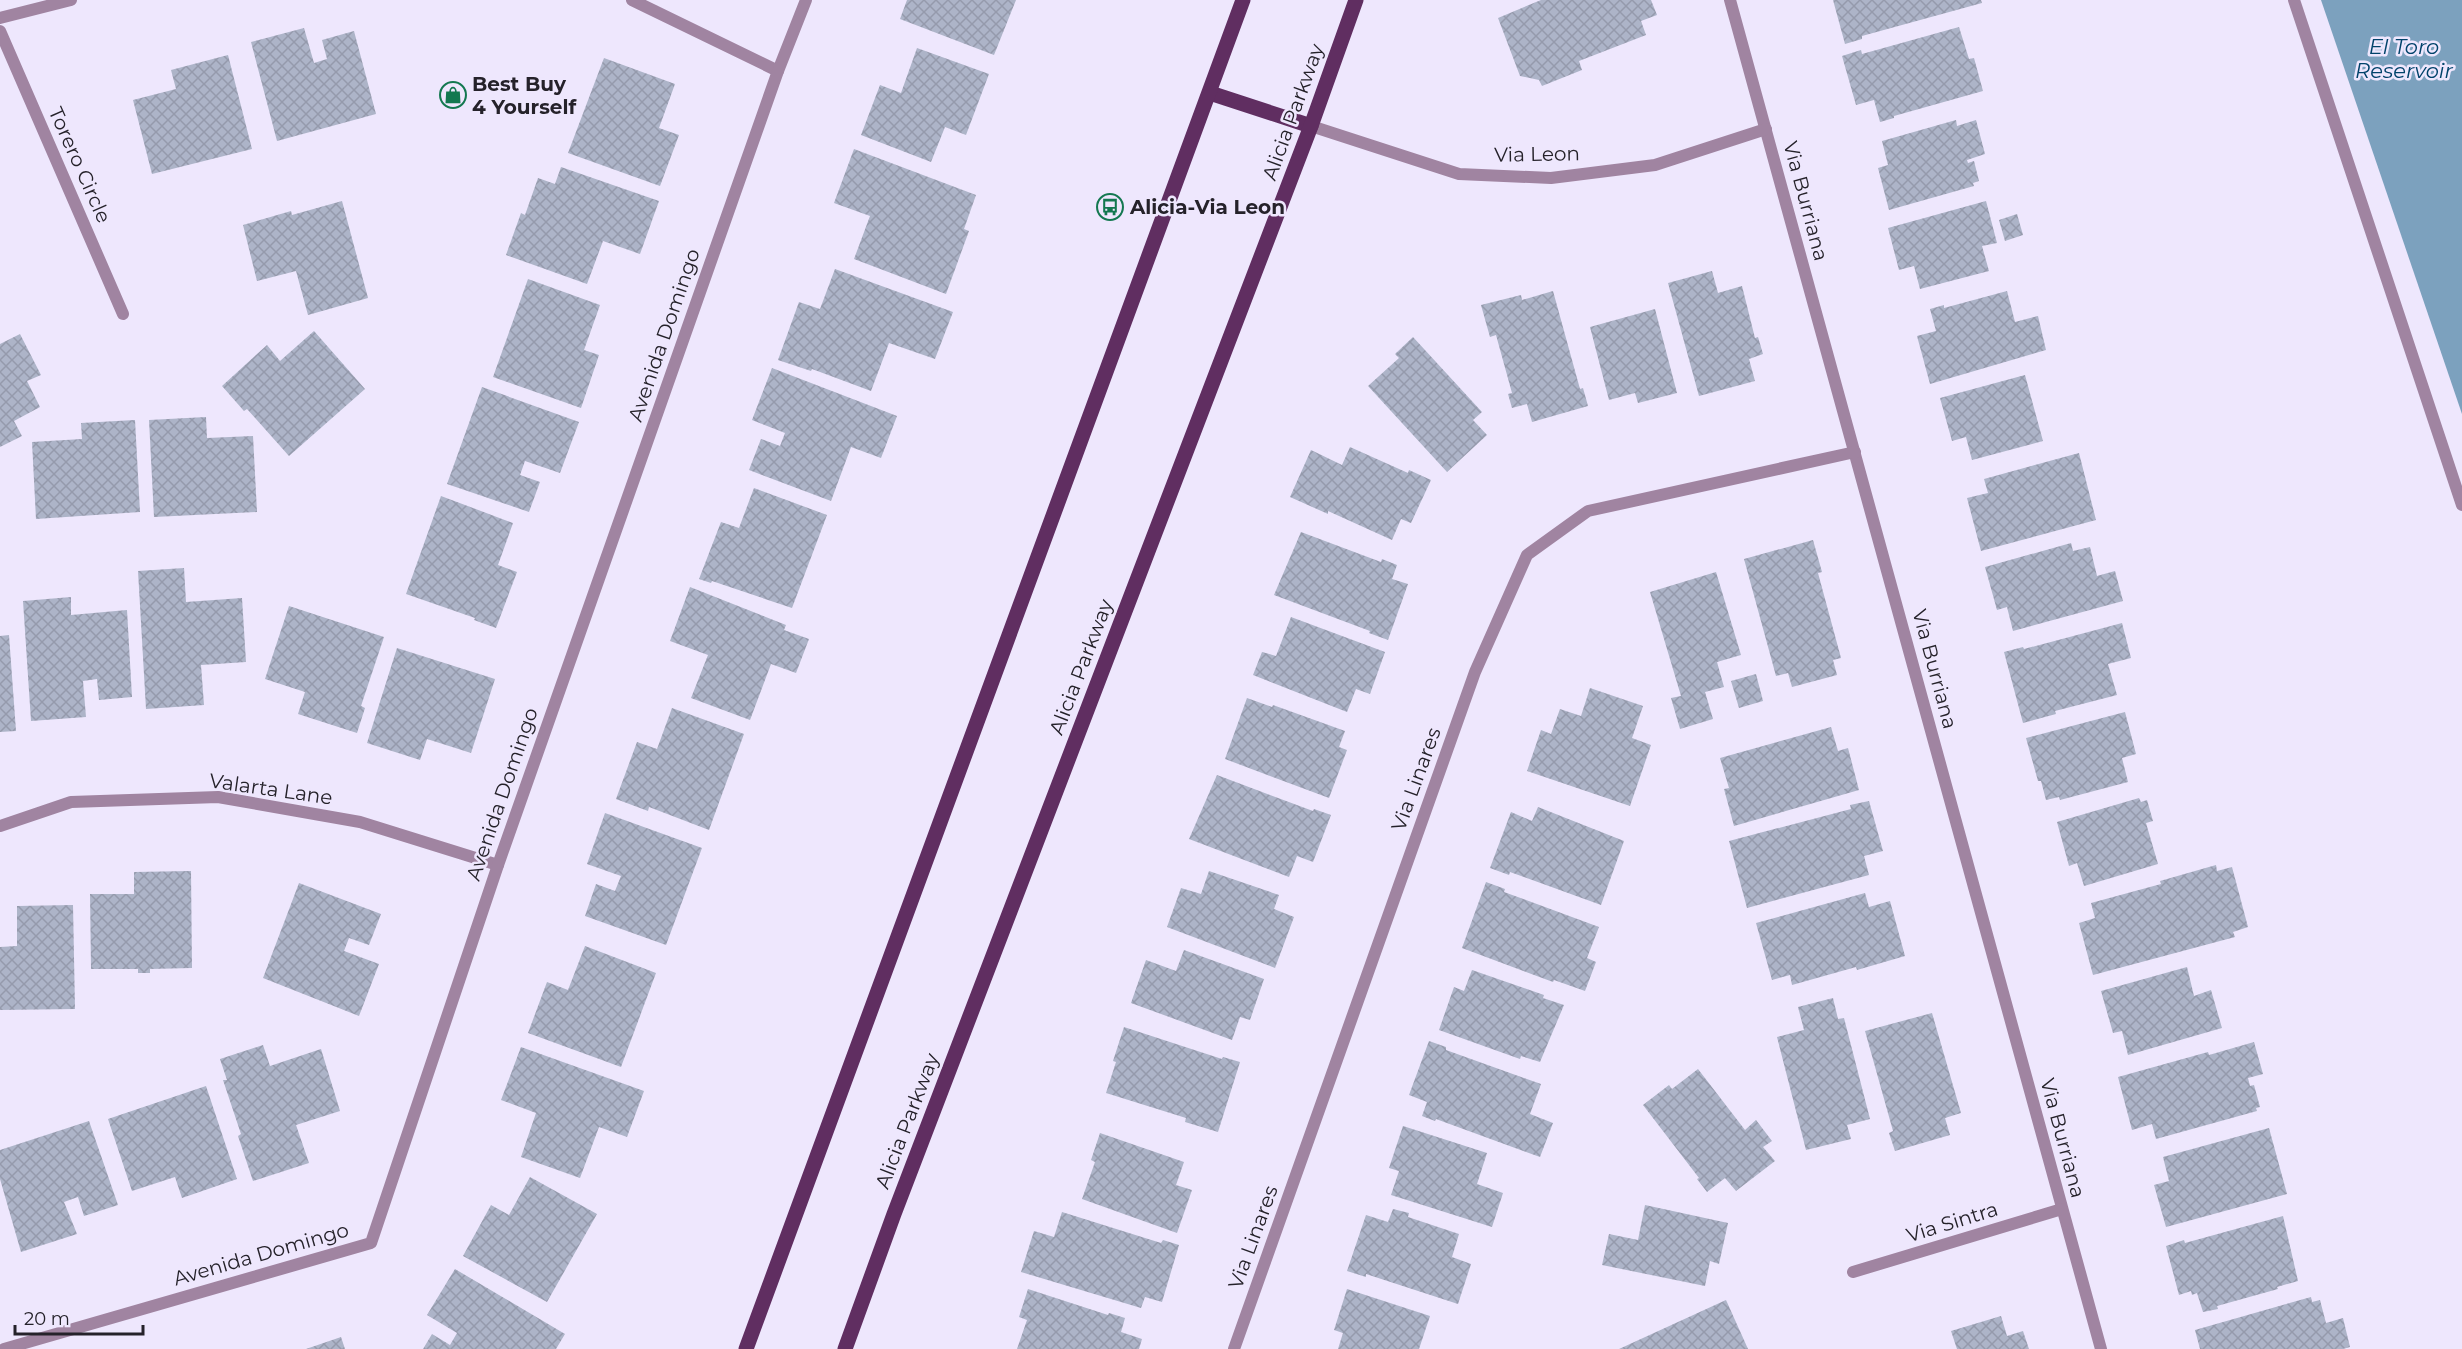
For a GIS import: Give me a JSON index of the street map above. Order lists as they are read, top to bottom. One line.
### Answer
{"streets":{"main road":["Alicia Parkway"],"street":["Via Leon","Torero Circle","Via Burriana","Avenida Domingo","Via Linares","Valarta Lane","Via Sintra"]},"crossings":[["Alicia Parkway","Via Leon"],["Via Leon","Via Burriana"],["Via Burriana","Via Linares"],["Via Burriana","Via Sintra"],["Avenida Domingo","Valarta Lane"]],"water":["El Toro Reservoir"],"places":{"shop":["Best Buy 4 Yourself"],"bus stop":["Alicia-Via Leon"]},"scale_bar":"20 m"}
